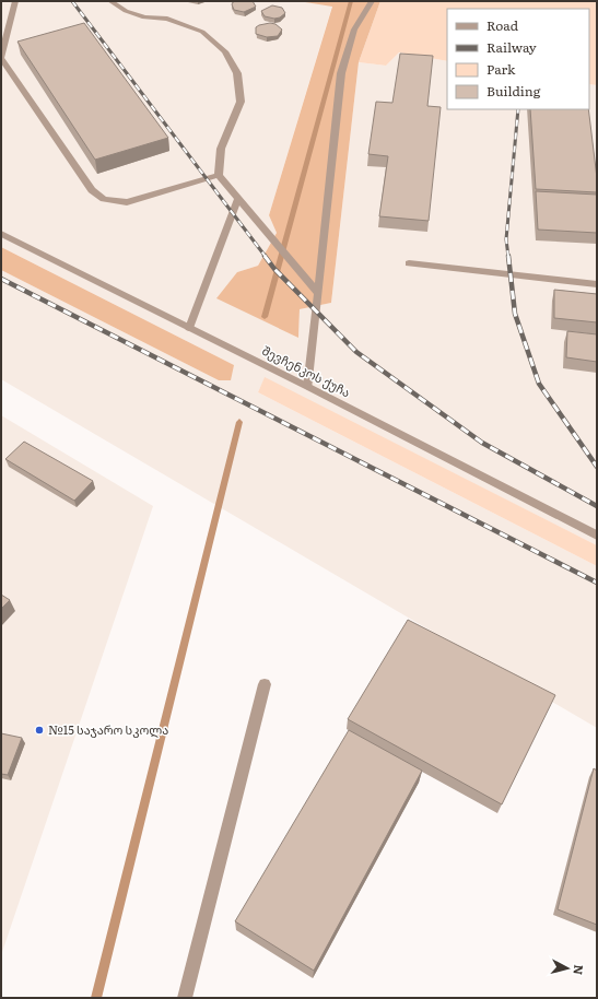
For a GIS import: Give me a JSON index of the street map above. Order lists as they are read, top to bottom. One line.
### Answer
{"streets":{"street":["შევჩენკოს ქუჩა"]},"places":["№15 საჯარო სკოლა"],"legend":["Road","Railway","Park","Building"],"north":"right"}
